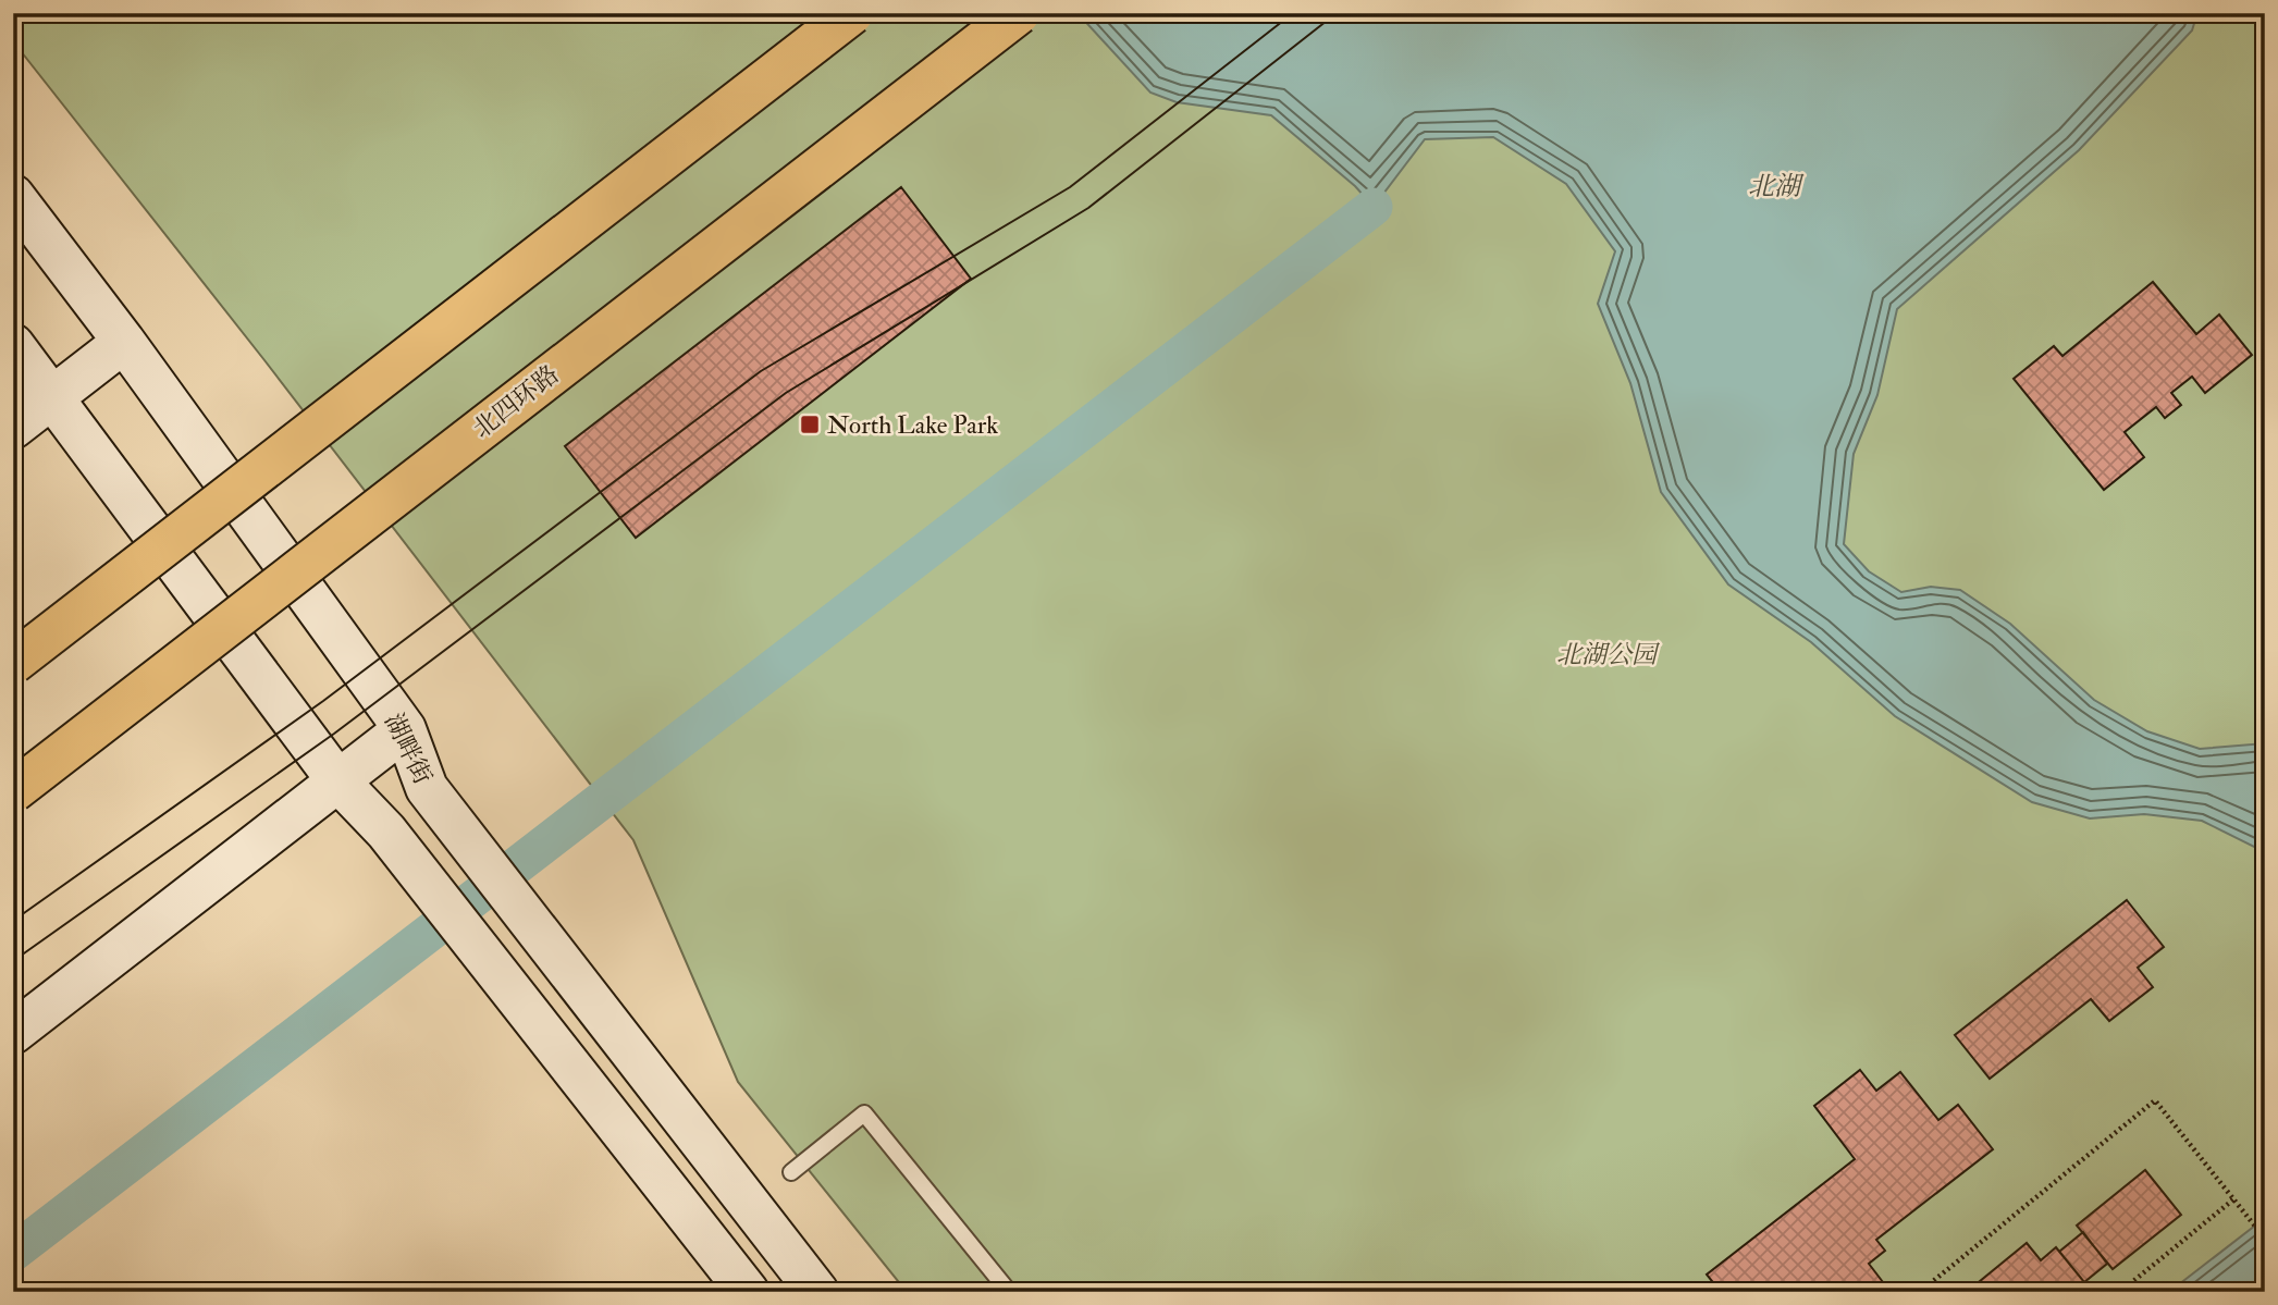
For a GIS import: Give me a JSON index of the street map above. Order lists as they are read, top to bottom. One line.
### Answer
{"streets":{"highway":["北四环路"],"main road":["湖畔街"]},"water":["北湖"],"parks":["北湖公园"],"places":{"transit":["North Lake Park"]}}
